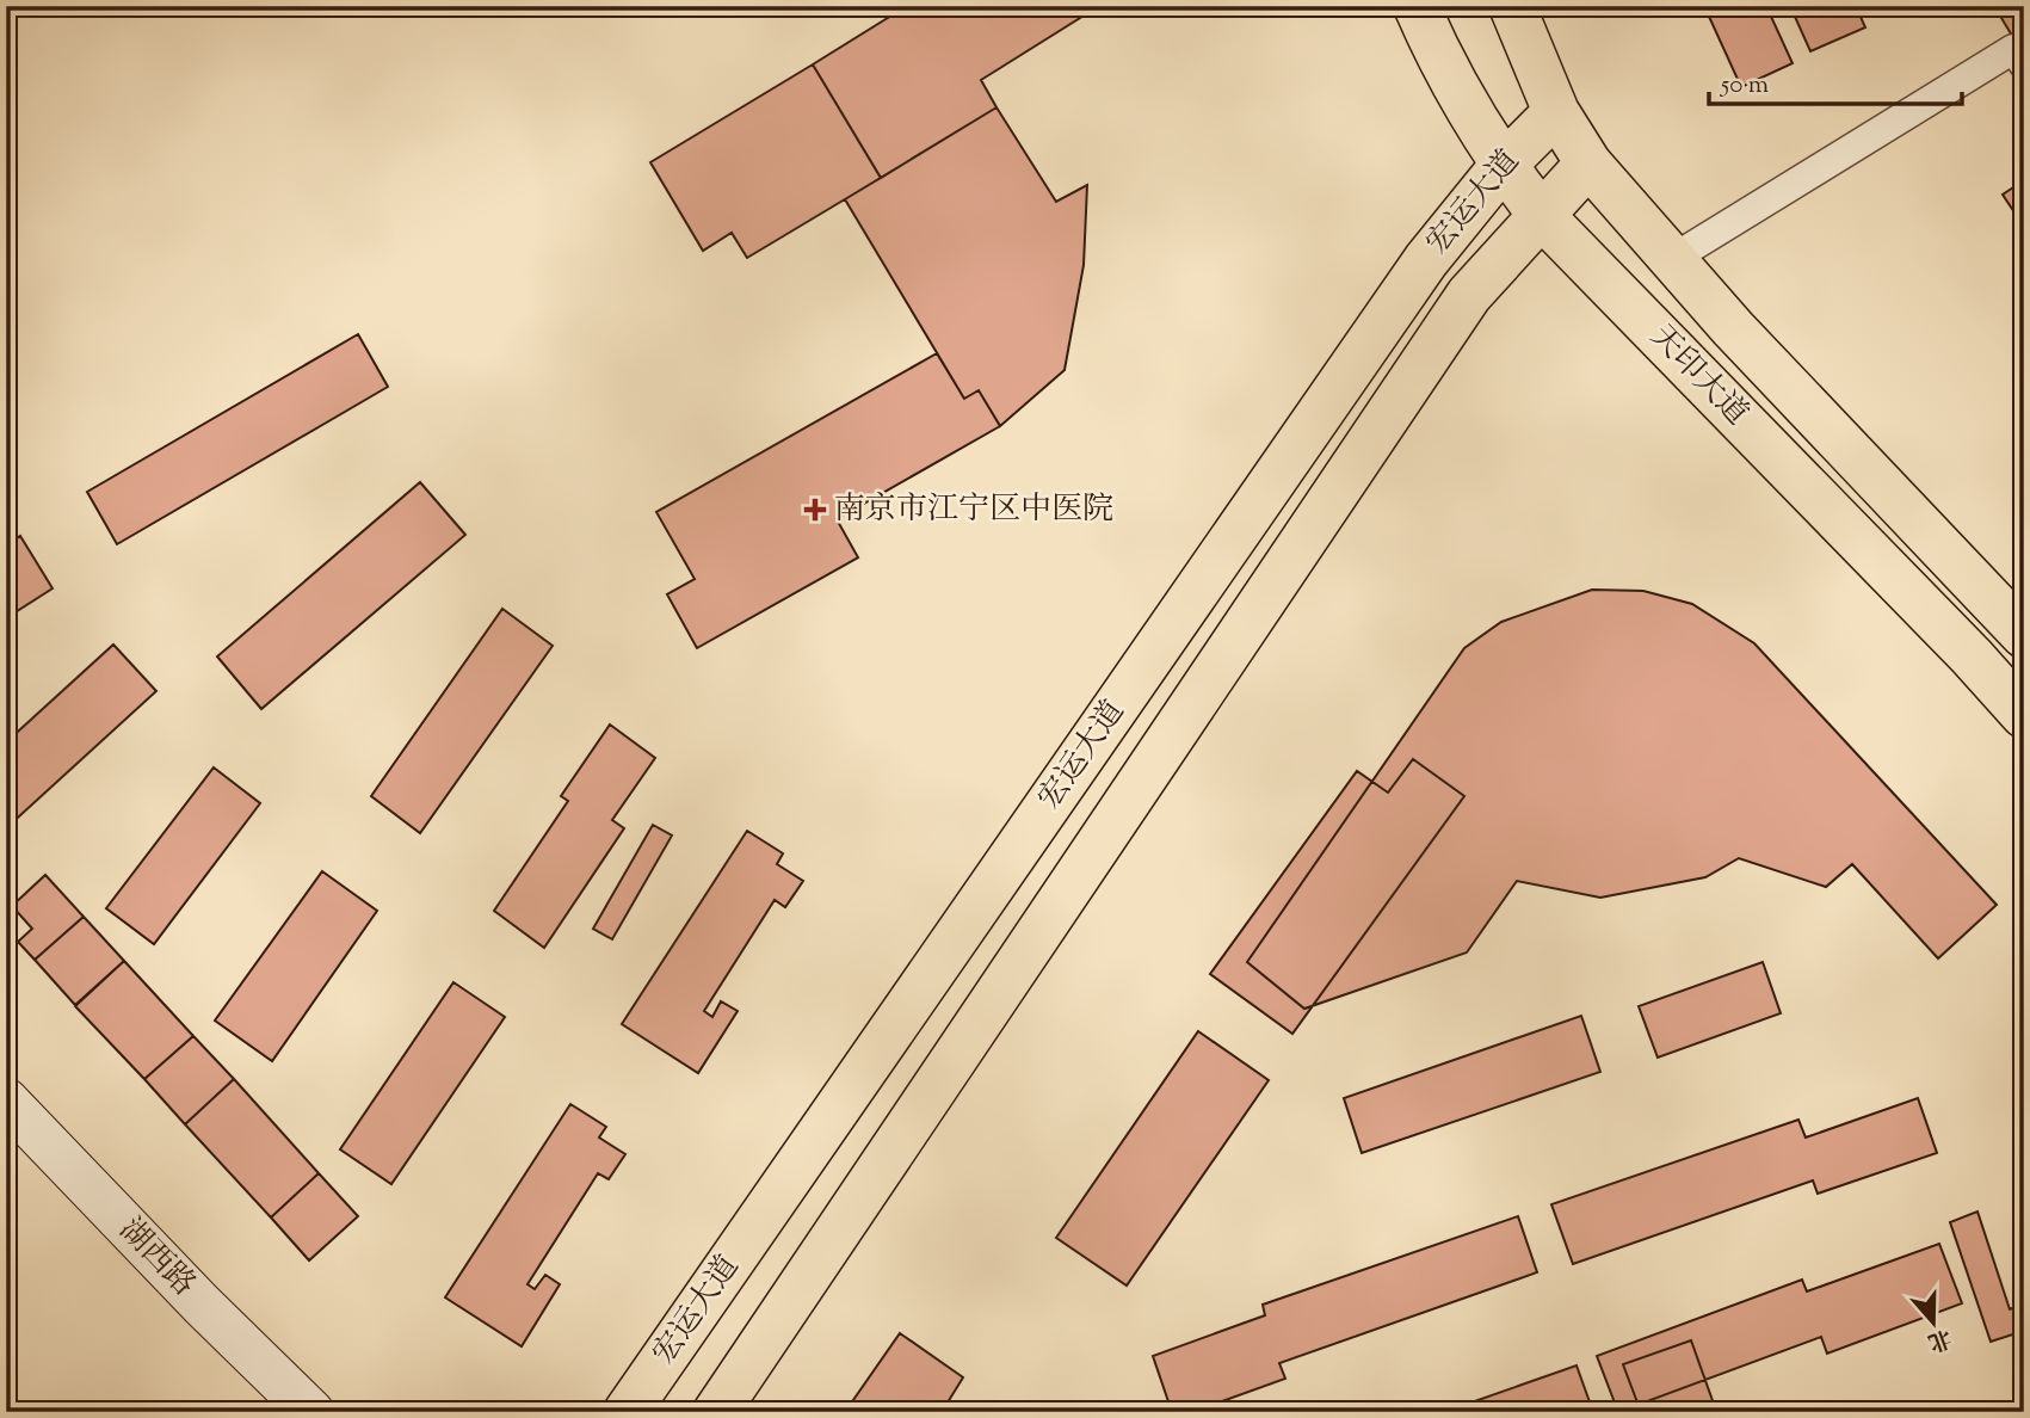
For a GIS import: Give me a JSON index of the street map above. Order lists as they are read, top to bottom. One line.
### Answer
{"streets":{"main road":["宏运大道","天印大道","湖西路"]},"crossings":[["宏运大道","天印大道"]],"places":{"health":["南京市江宁区中医院"]},"scale_bar":"50 m","north":"bottom"}
